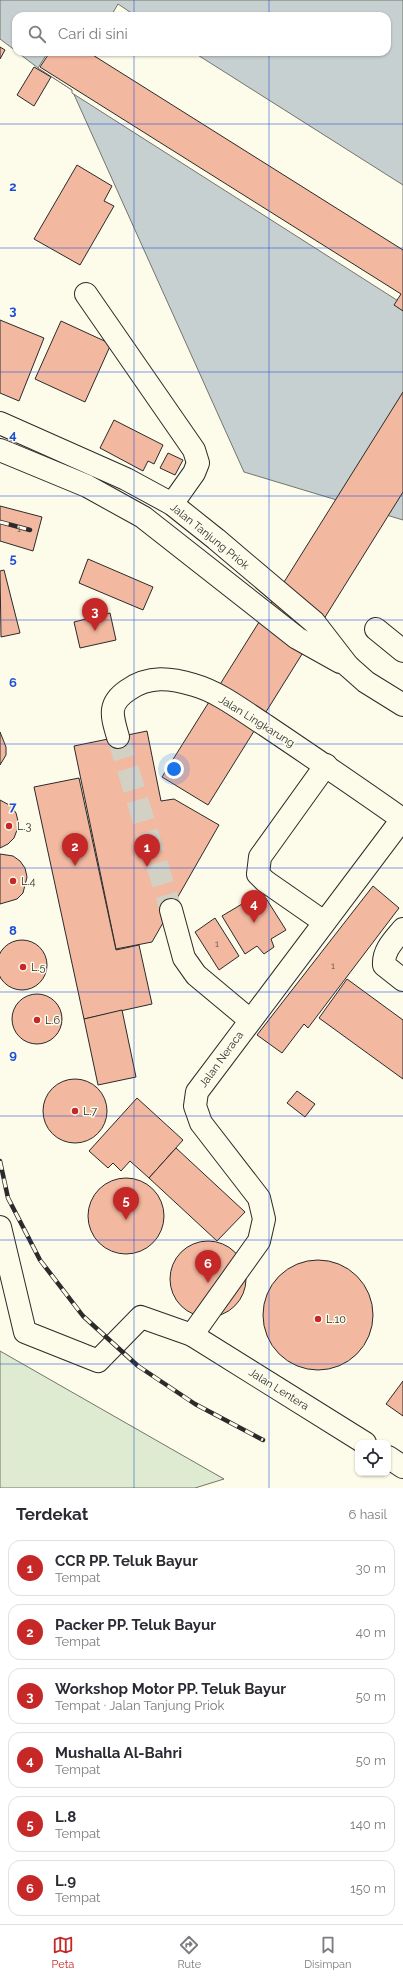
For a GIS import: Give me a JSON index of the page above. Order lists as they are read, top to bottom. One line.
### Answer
{"streets":{"main road":["Jalan Tanjung Priok","Jalan Lingkarung","Jalan Neraca","Jalan Lentera"]},"crossings":[["Jalan Lingkarung","Jalan Neraca"],["Jalan Neraca","Jalan Lentera"]],"places":["L.3","L.4","L.5","L.6","L.7","L.10"],"house_numbers":["1","1","1"],"page":{"search":"Cari di sini","pins":["3","2","1","4","5","6"],"heading":["Terdekat","6 hasil"],"list":[{"mark":"1","name":"CCR PP. Teluk Bayur","note":"Tempat","value":"30 m"},{"mark":"2","name":"Packer PP. Teluk Bayur","note":"Tempat","value":"40 m"},{"mark":"3","name":"Workshop Motor PP. Teluk Bayur","note":"Tempat · Jalan Tanjung Priok","value":"50 m"},{"mark":"4","name":"Mushalla Al-Bahri","note":"Tempat","value":"50 m"},{"mark":"5","name":"L.8","note":"Tempat","value":"140 m"},{"mark":"6","name":"L.9","note":"Tempat","value":"150 m"}],"nav":["Peta","Rute","Disimpan"]},"grid":{"rows":["2","3","4","5","6","7","8","9"]}}
